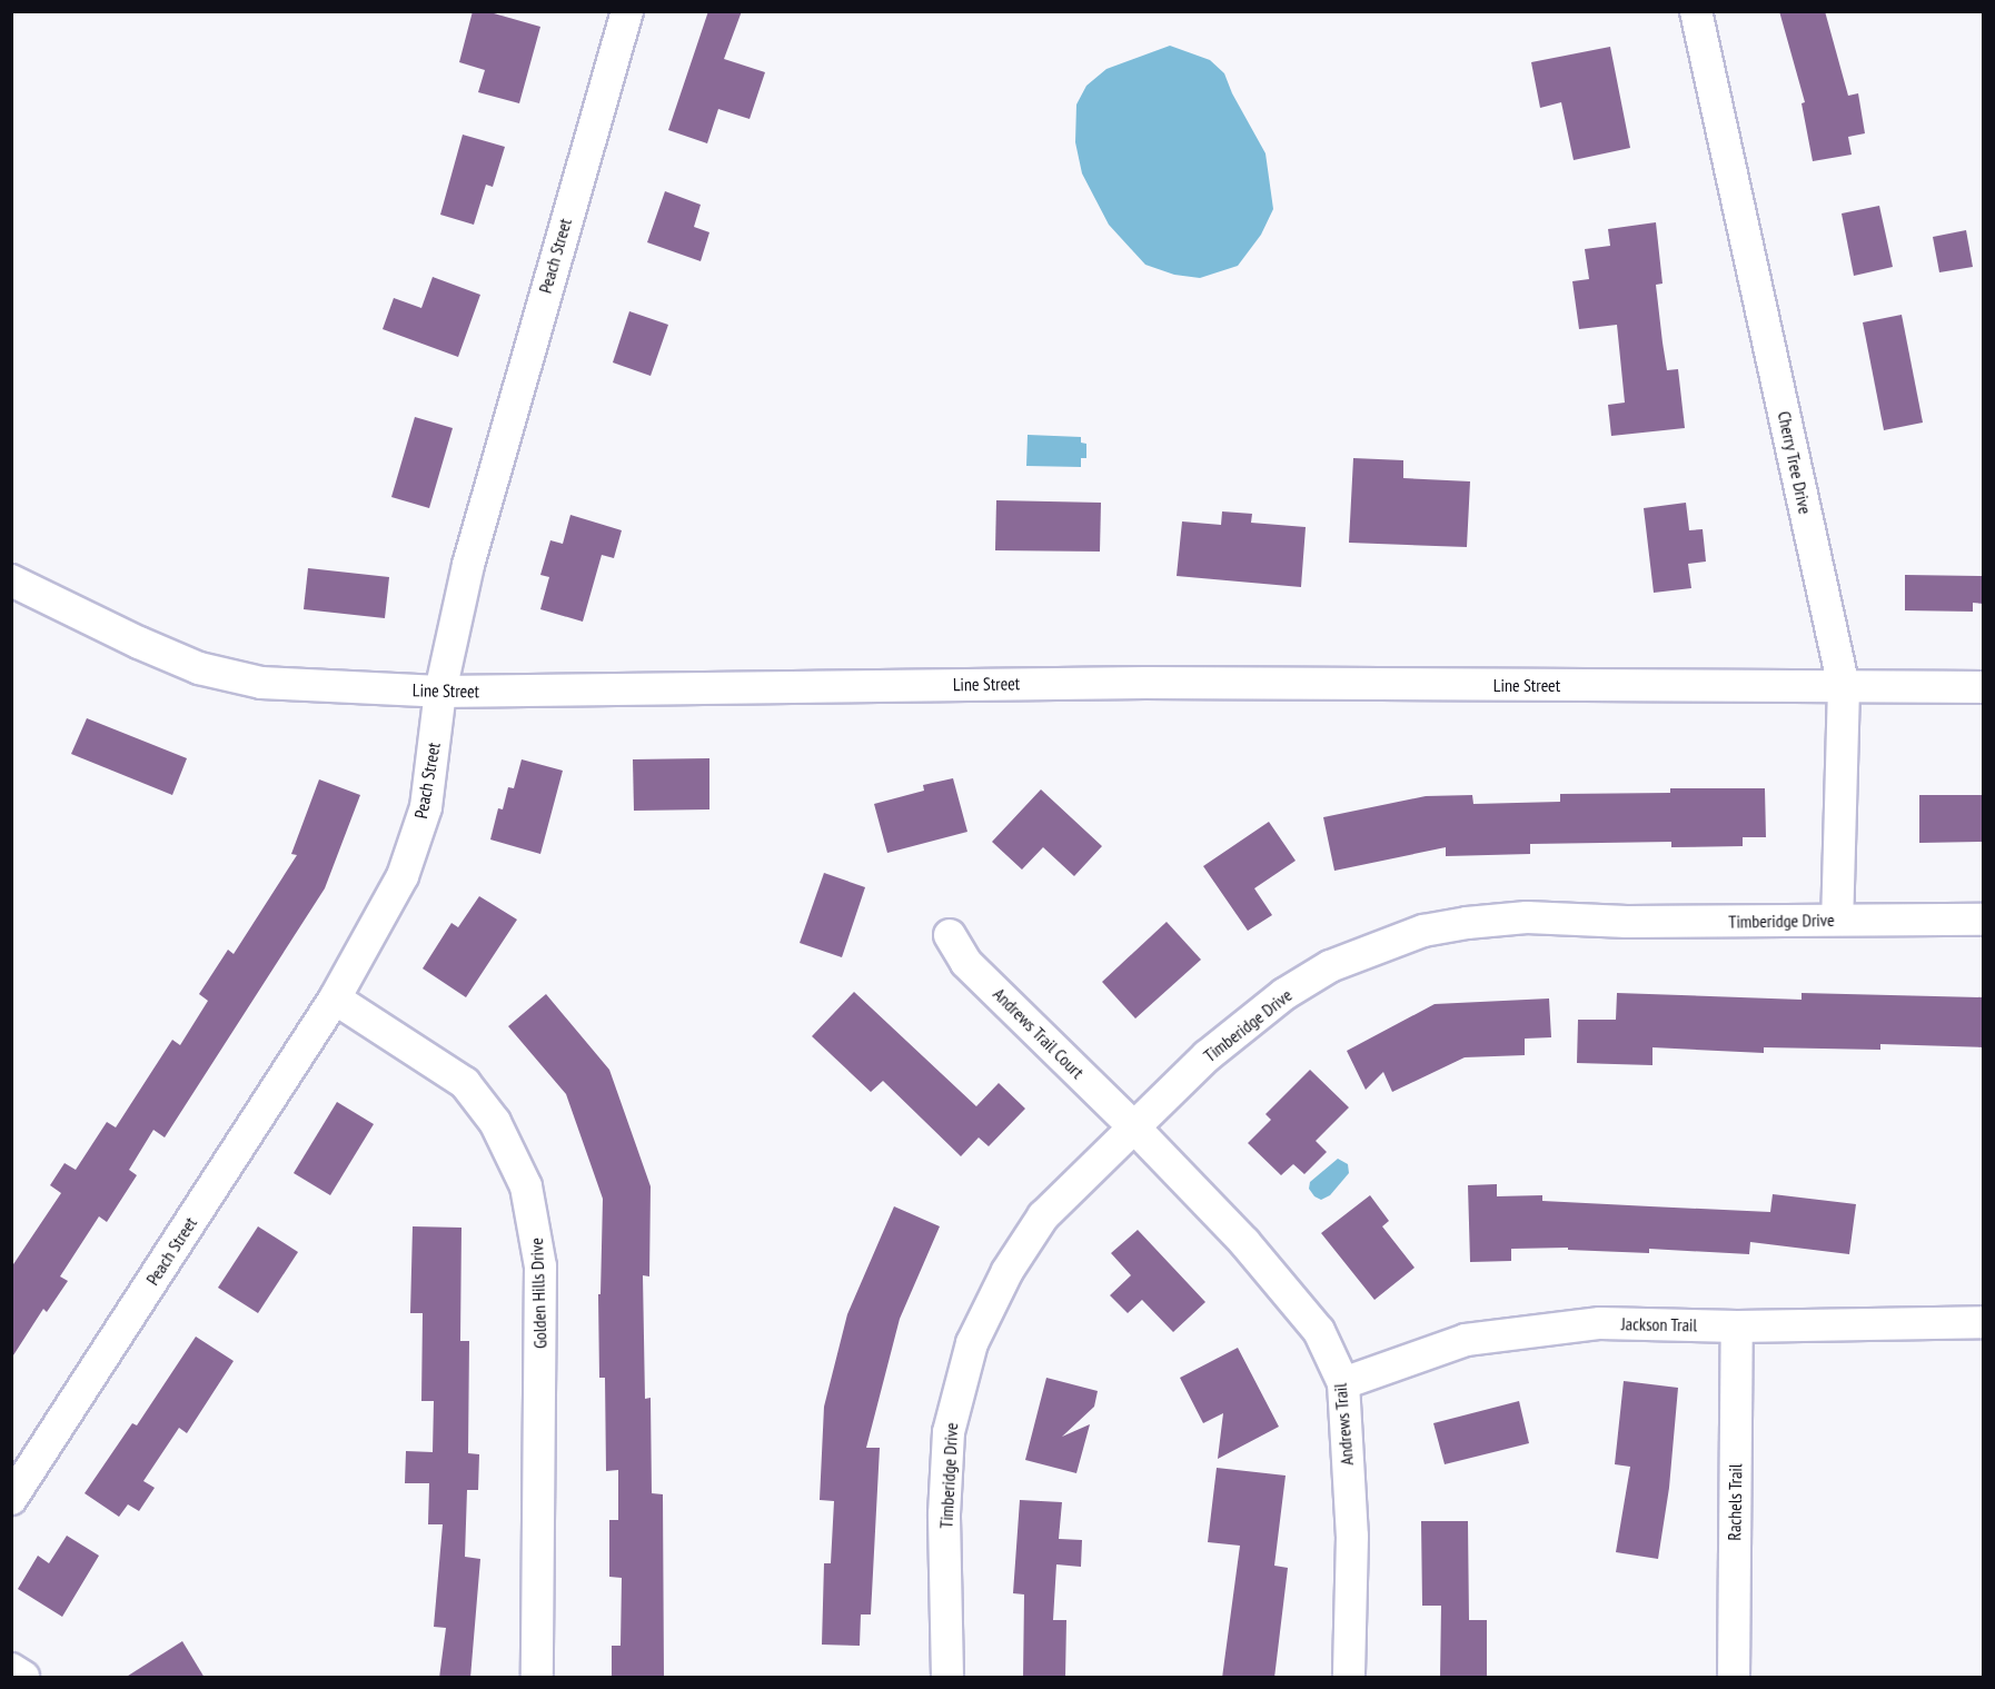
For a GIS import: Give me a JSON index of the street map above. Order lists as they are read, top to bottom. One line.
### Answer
{"streets":{"street":["Peach Street","Cherry Tree Drive","Line Street","Timberidge Drive","Andrews Trail Court","Golden Hills Drive","Jackson Trail","Andrews Trail","Rachels Trail"]},"crossings":[["Peach Street","Line Street"],["Peach Street","Golden Hills Drive"],["Cherry Tree Drive","Line Street"],["Cherry Tree Drive","Timberidge Drive"],["Timberidge Drive","Andrews Trail Court"],["Timberidge Drive","Andrews Trail"],["Andrews Trail Court","Andrews Trail"],["Jackson Trail","Andrews Trail"],["Jackson Trail","Rachels Trail"]]}
